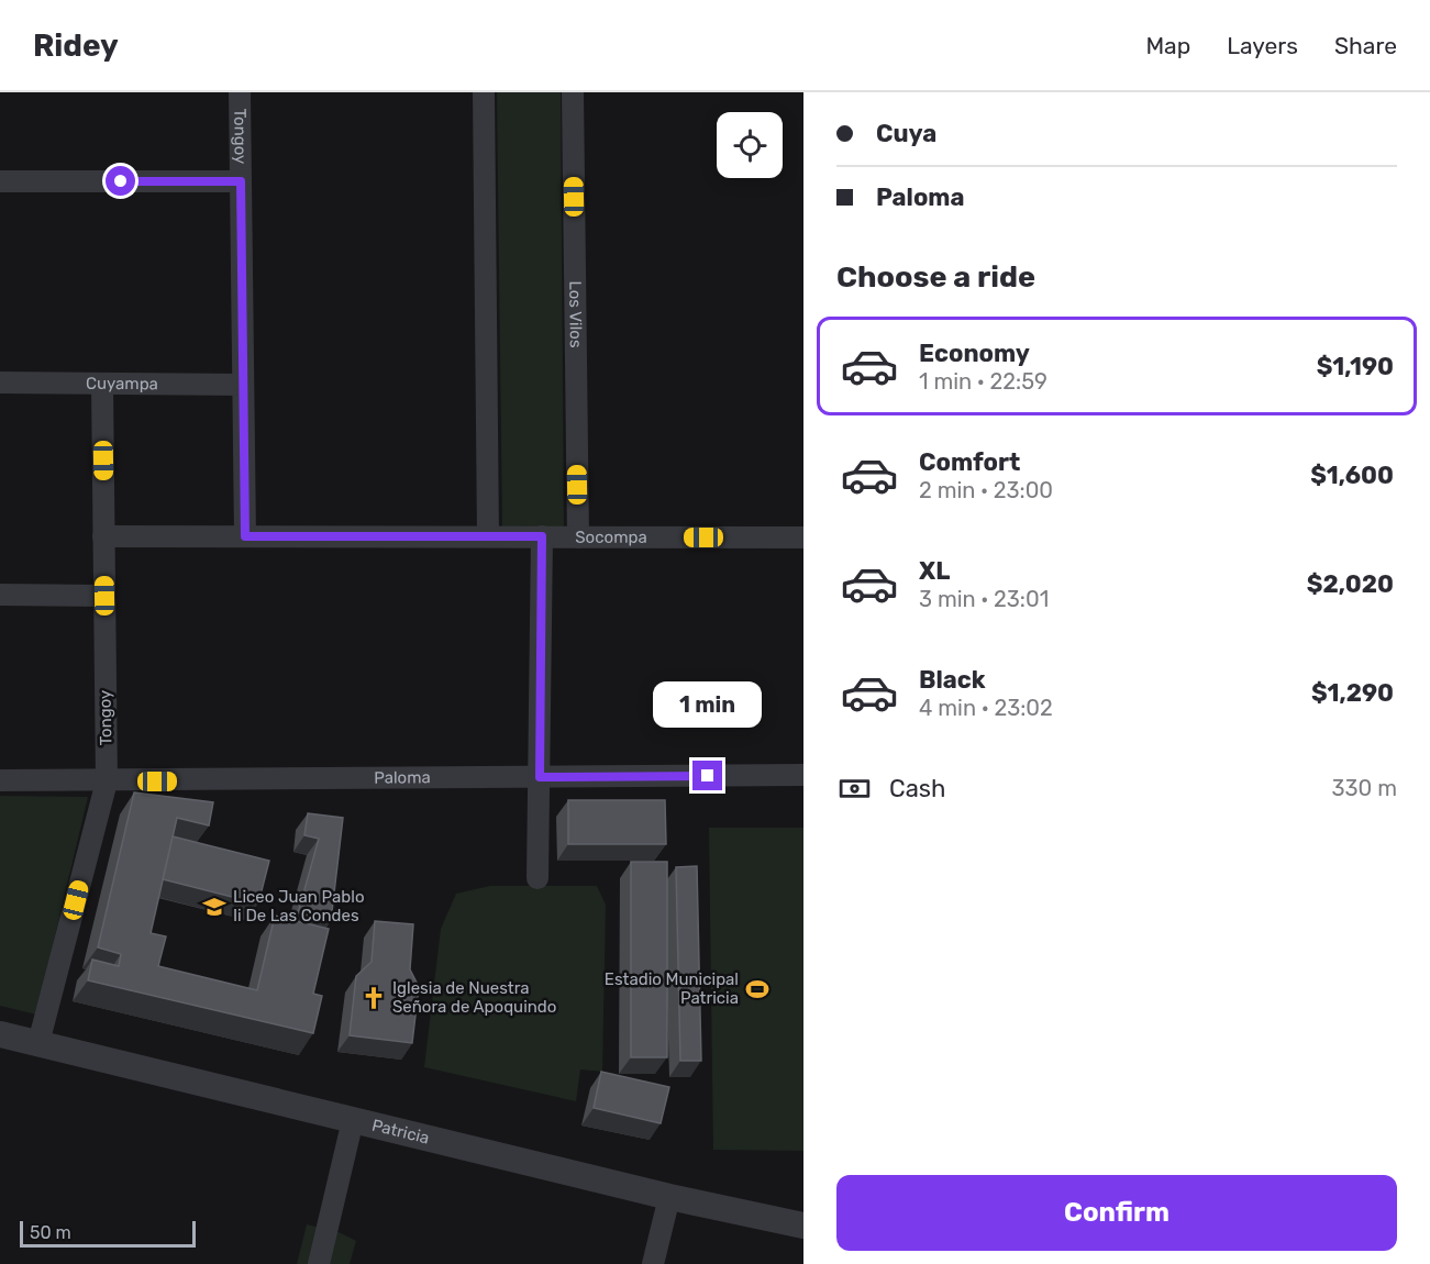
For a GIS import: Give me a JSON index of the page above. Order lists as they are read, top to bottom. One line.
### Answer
{"streets":{"street":["Tongoy","Los Vilos","Cuyampa","Socompa","Paloma","Patricia"]},"crossings":[["Tongoy","Cuyampa"],["Tongoy","Socompa"],["Tongoy","Paloma"],["Tongoy","Patricia"],["Los Vilos","Socompa"]],"places":{"school or university":["Liceo Juan Pablo Ii De Las Condes"],"sports":["Estadio Municipal Patricia"],"church":["Iglesia de Nuestra Señora de Apoquindo"]},"scale_bar":"50 m","page":{"header":"Ridey","nav":["Map","Layers","Share"],"banner":["Cuya","Paloma"],"heading":"Choose a ride","list":[{"name":"Economy","note":"1 min · 22:59","value":"$1,190"},{"name":"Comfort","note":"2 min · 23:00","value":"$1,600"},{"name":"XL","note":"3 min · 23:01","value":"$2,020"},{"name":"Black","note":"4 min · 23:02","value":"$1,290"}],"bubble":"1 min","pay":["Cash","330 m"],"buttons":"Confirm","scale":"50 m"}}
